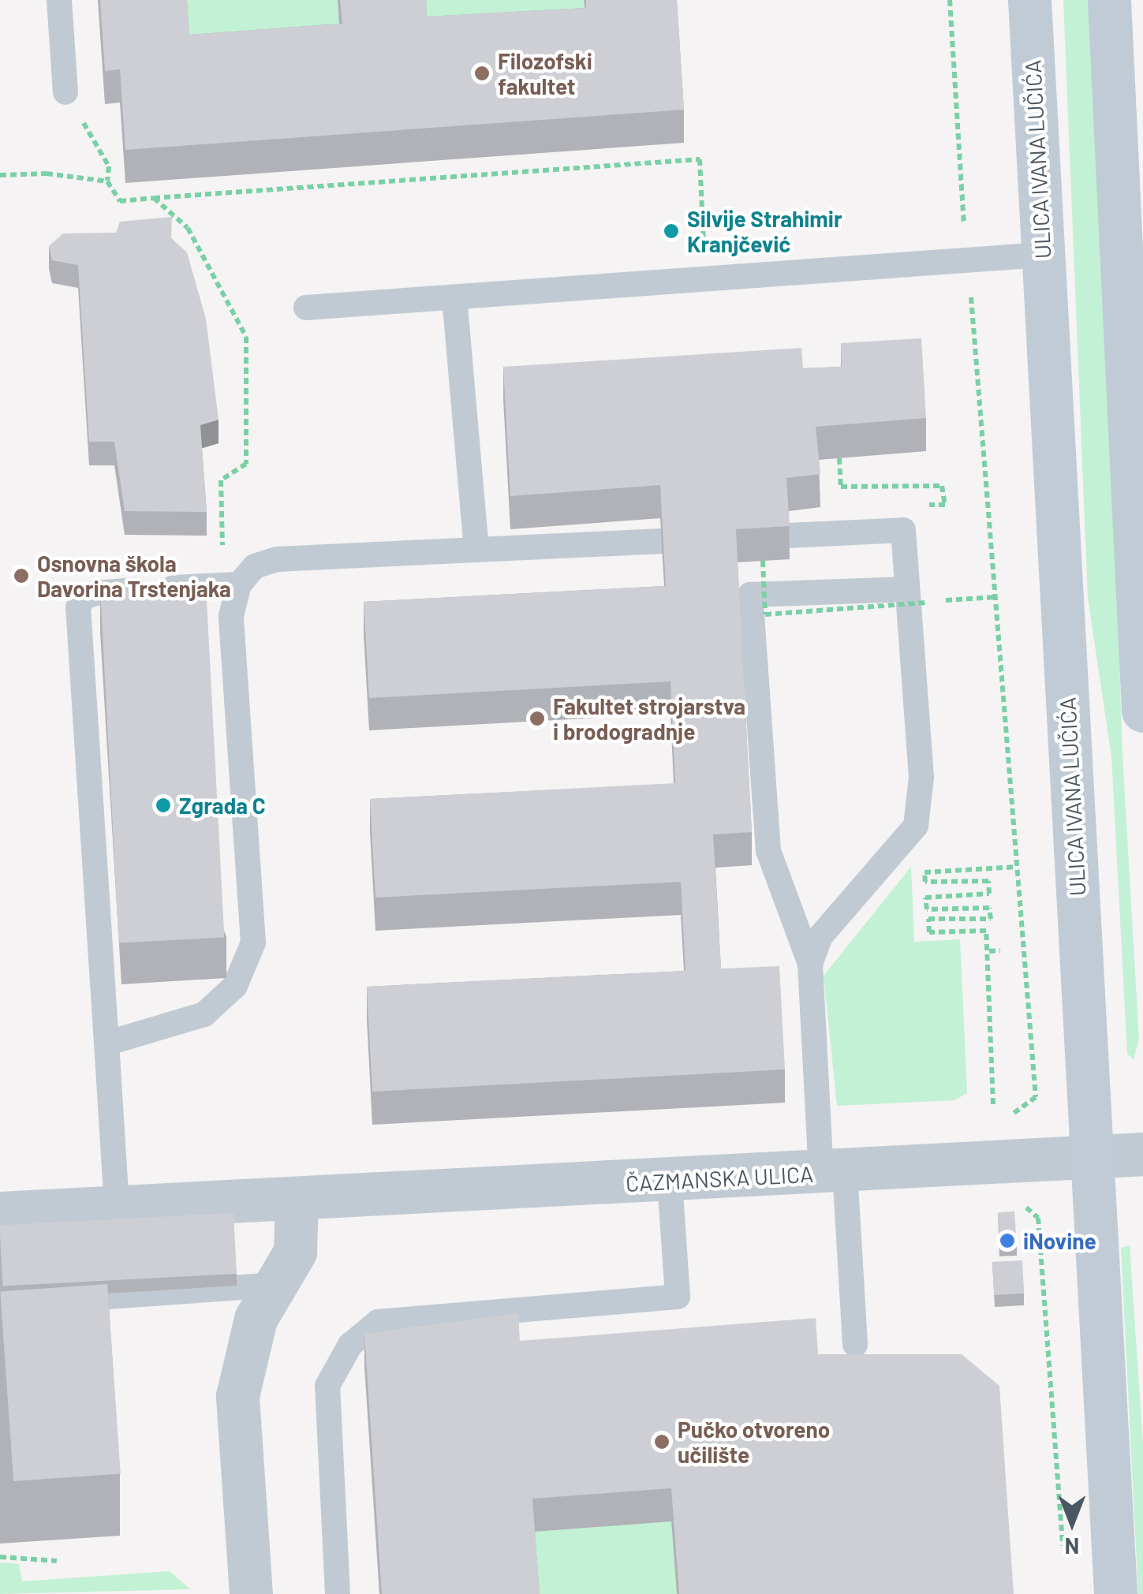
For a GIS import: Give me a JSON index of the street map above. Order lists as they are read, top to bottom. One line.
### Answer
{"streets":{"street":["ULICA IVANA LUČIĆA","ČAZMANSKA ULICA"]},"crossings":[["ULICA IVANA LUČIĆA","ČAZMANSKA ULICA"]],"places":["Filozofski fakultet","Silvije Strahimir Kranjčević","Osnovna škola Davorina Trstenjaka","Fakultet strojarstva i brodogradnje","Zgrada C","iNovine","Pučko otvoreno učilište"],"north":"bottom"}
